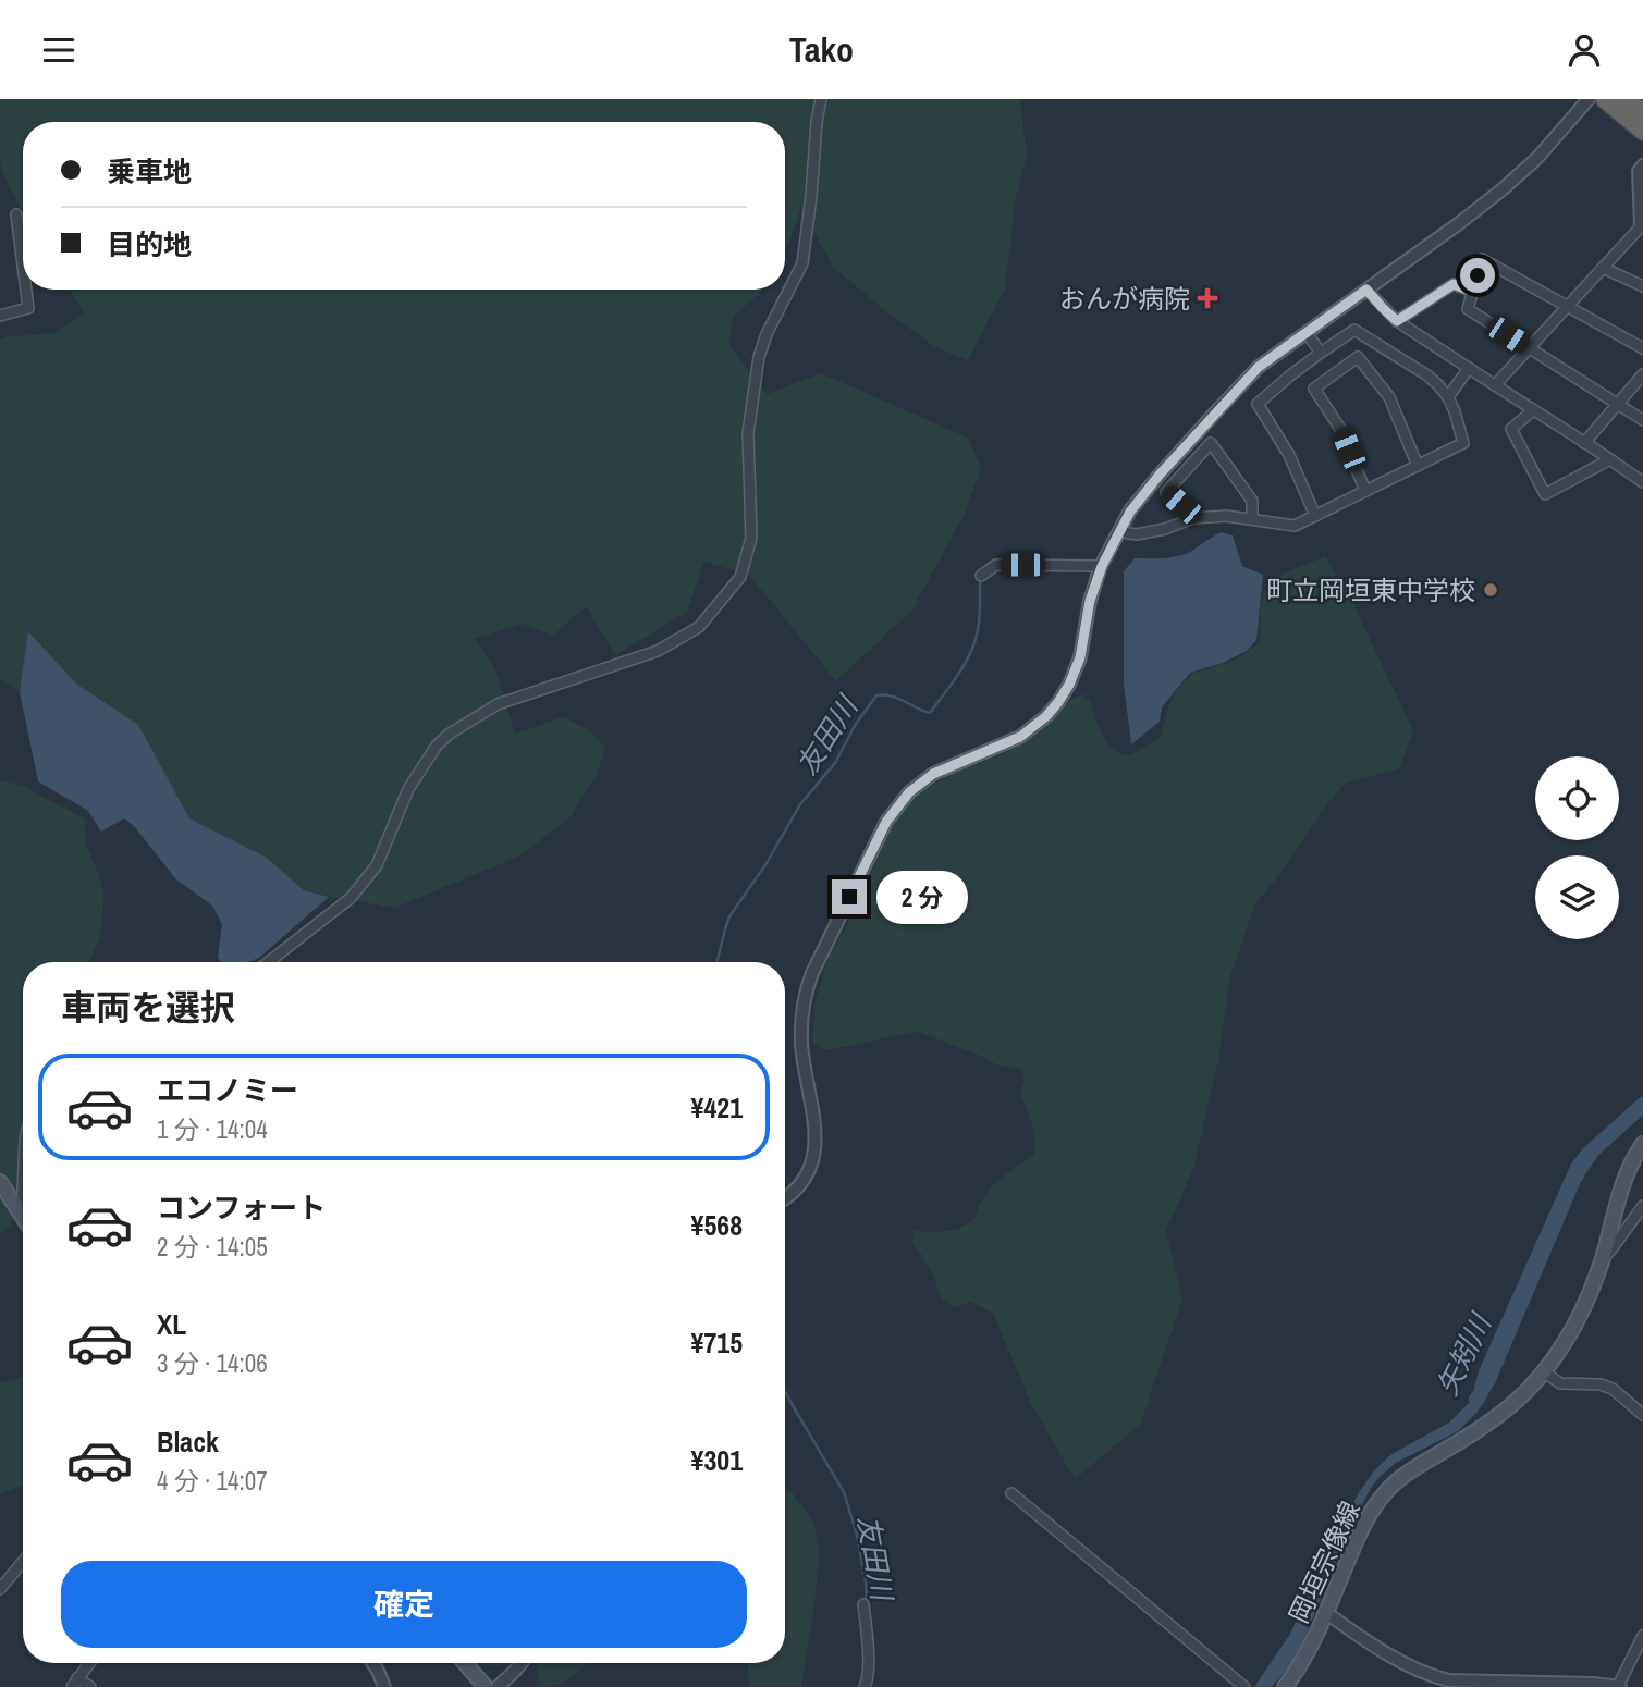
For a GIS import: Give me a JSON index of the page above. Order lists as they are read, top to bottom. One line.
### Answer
{"streets":{"main road":["岡垣宗像線"]},"water":["友田川","矢矧川"],"places":{"health":["おんが病院"],"other":["町立岡垣東中学校"]},"page":{"header":"Tako","banner":["乗車地","目的地"],"bubble":"2 分","heading":"車両を選択","list":[{"name":"エコノミー","note":"1 分 · 14:04","value":"¥421"},{"name":"コンフォート","note":"2 分 · 14:05","value":"¥568"},{"name":"XL","note":"3 分 · 14:06","value":"¥715"},{"name":"Black","note":"4 分 · 14:07","value":"¥301"}],"buttons":"確定"}}
